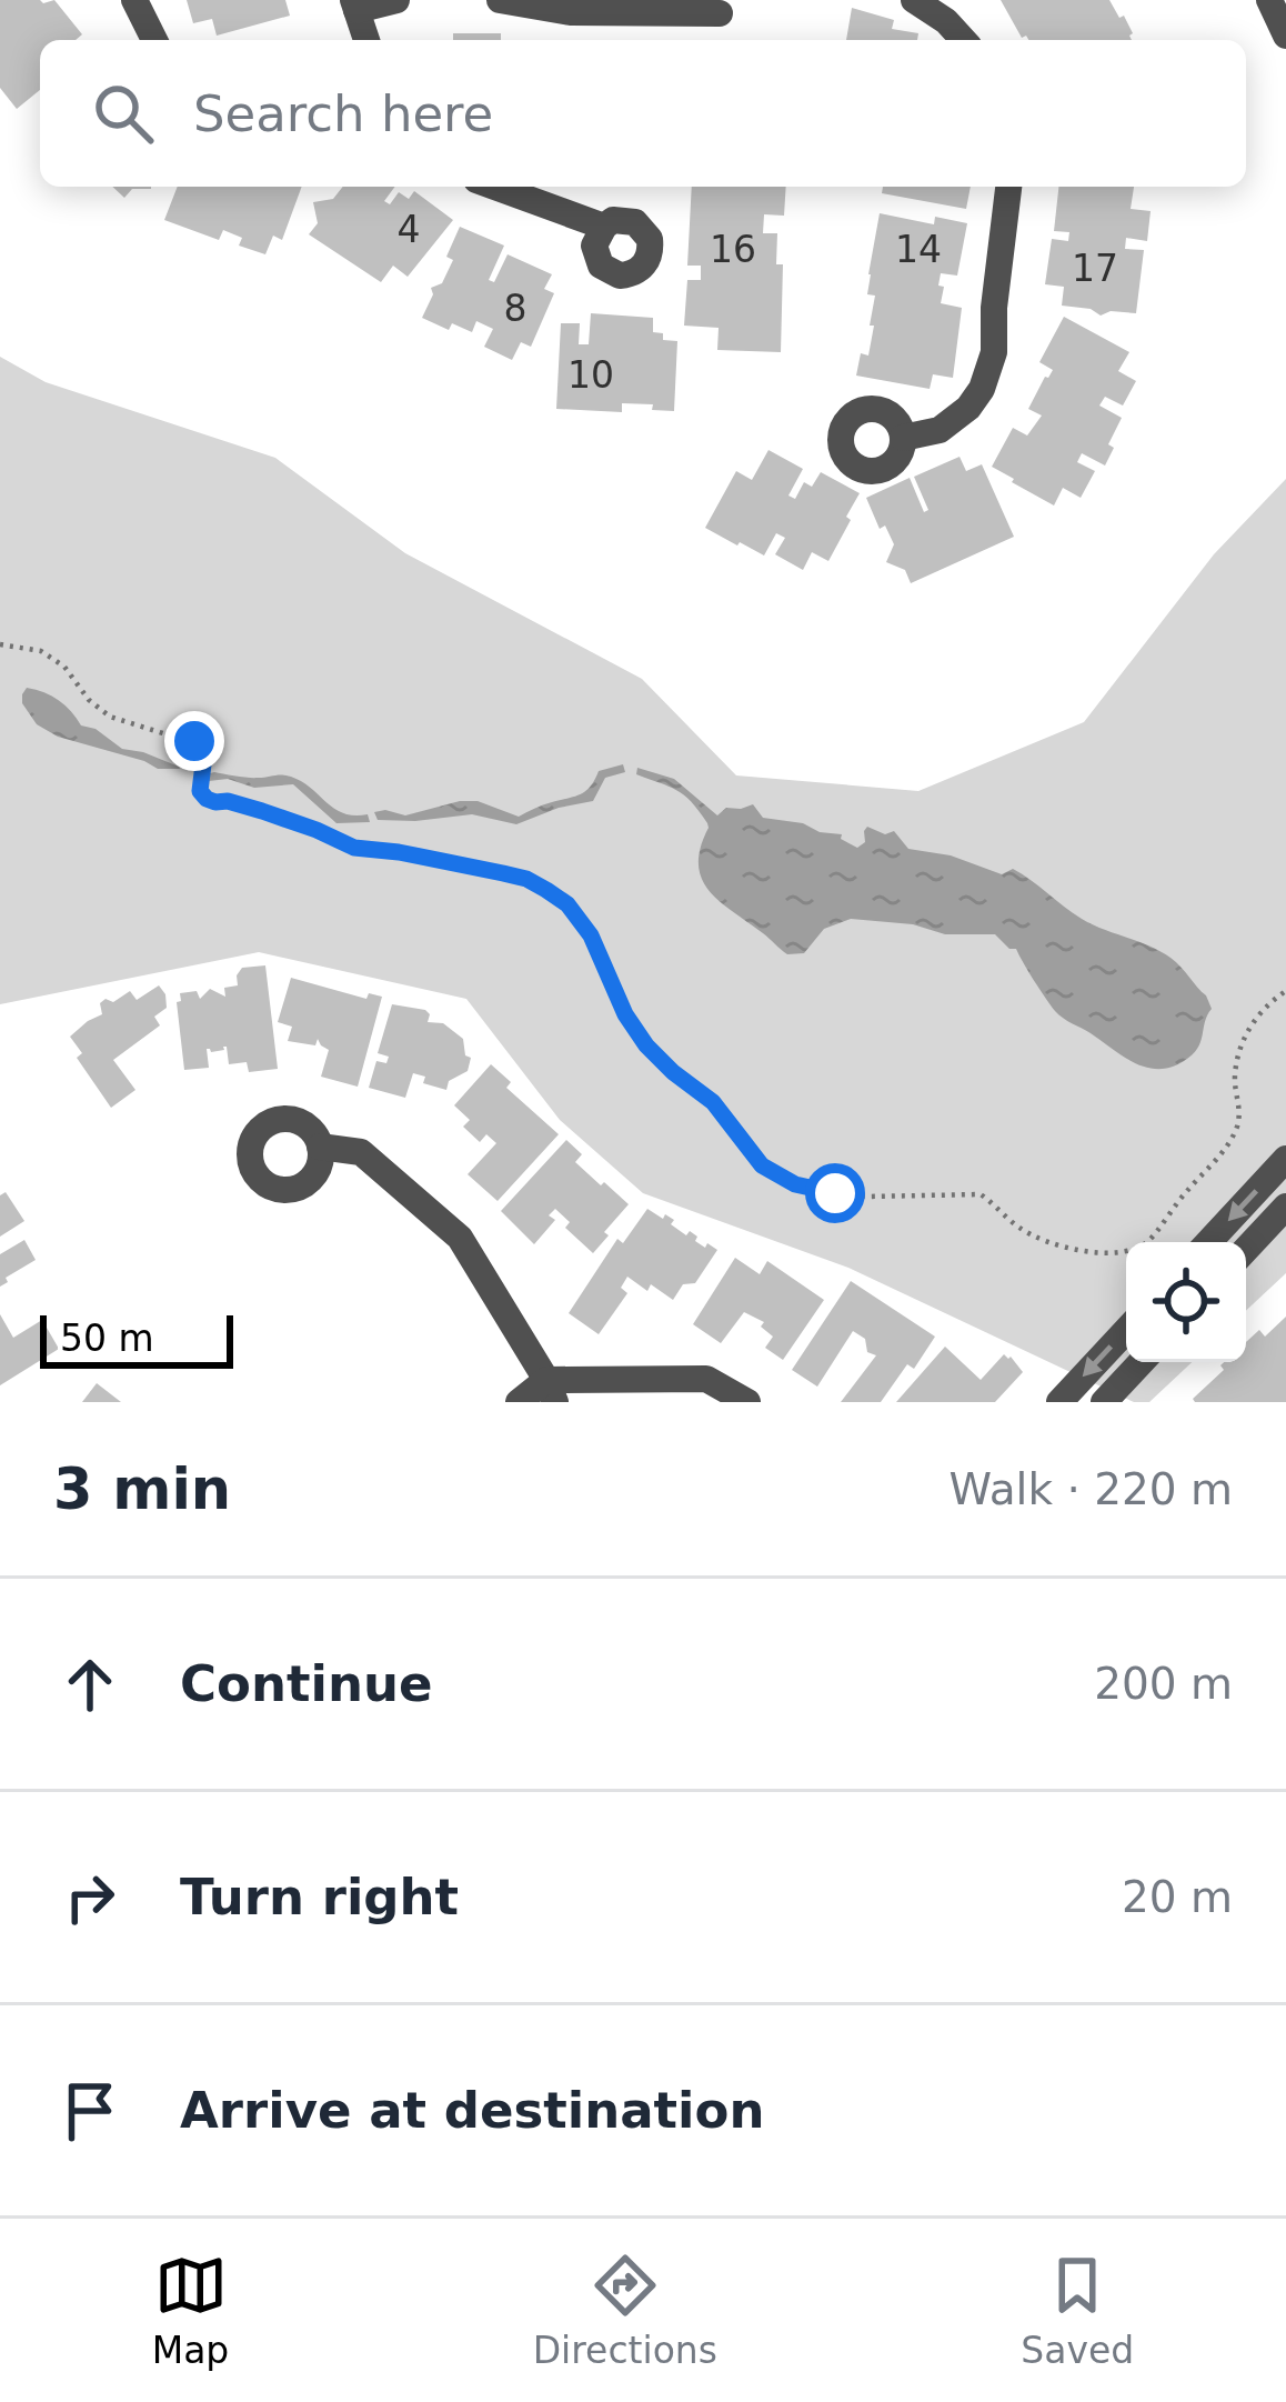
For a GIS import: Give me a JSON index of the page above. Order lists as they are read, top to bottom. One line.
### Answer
{"house_numbers":["4","16","14","17","8","10"],"scale_bar":"50 m","page":{"search":"Search here","scale":"50 m","heading":["3 min","Walk · 220 m"],"list":[["Continue","200 m"],["Turn right","20 m"],"Arrive at destination"],"nav":["Map","Directions","Saved"]}}
